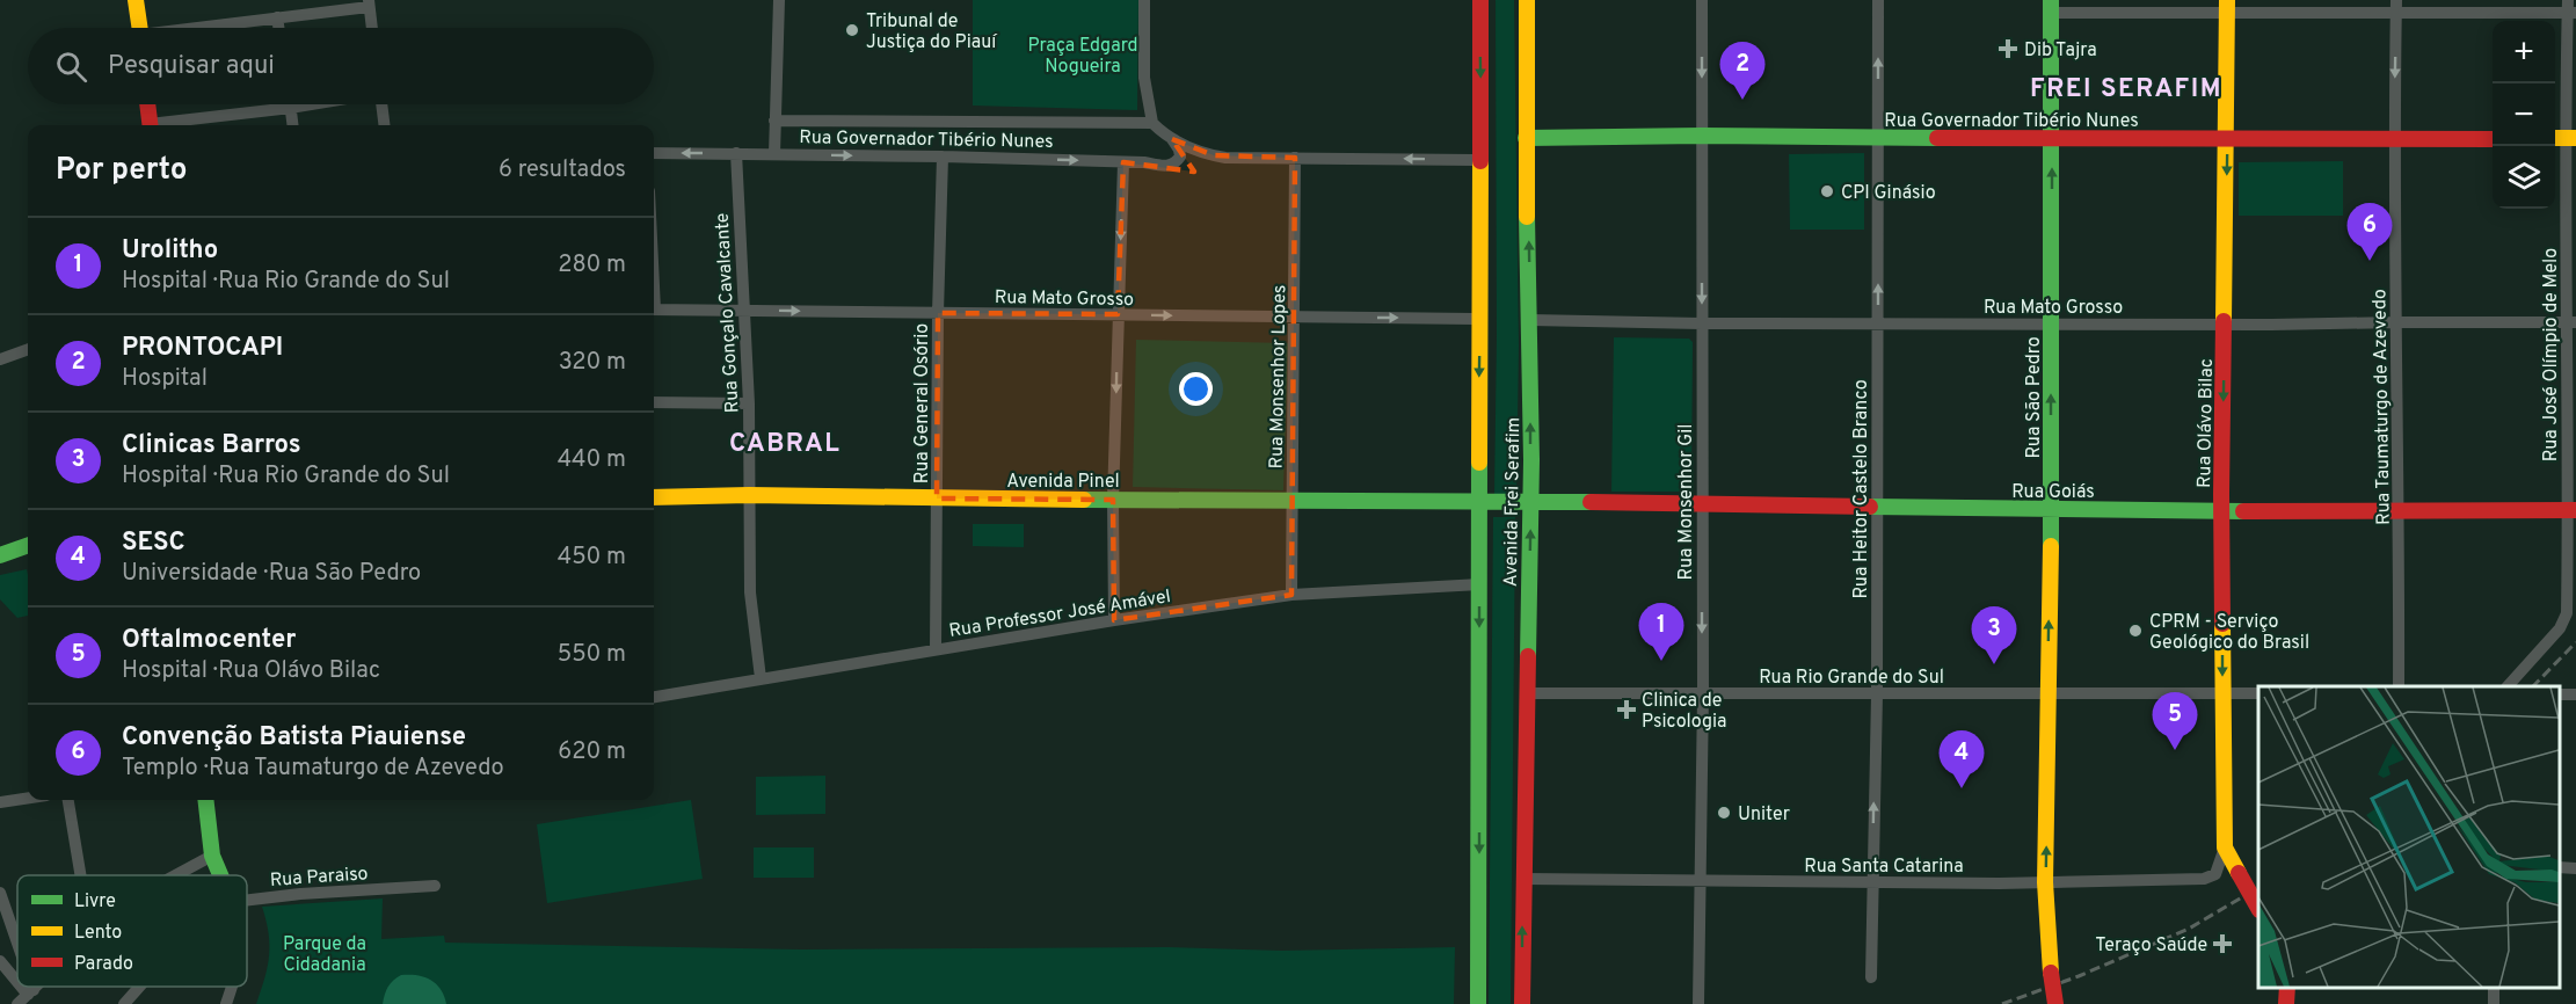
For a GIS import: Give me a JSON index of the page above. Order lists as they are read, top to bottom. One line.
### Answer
{"streets":{"street":["Rua Governador Tibério Nunes","Rua Mato Grosso","Rua Gonçalo Cavalcante","Rua José Olímpio de Melo","Rua Monsenhor Lopes","Rua São Pedro","Rua General Osório","Rua Taumaturgo de Azevedo","Rua Olávo Bilac","Avenida Pinel","Rua Heitor Castelo Branco","Rua Goiás","Avenida Frei Serafim","Rua Monsenhor Gil","Rua Professor José Amável","Rua Rio Grande do Sul","Rua Santa Catarina","Rua Paraiso"]},"crossings":[["Rua Governador Tibério Nunes","Rua Gonçalo Cavalcante"],["Rua Governador Tibério Nunes","Rua São Pedro"],["Rua Governador Tibério Nunes","Rua General Osório"],["Rua Governador Tibério Nunes","Rua Taumaturgo de Azevedo"],["Rua Governador Tibério Nunes","Rua Olávo Bilac"],["Rua Governador Tibério Nunes","Rua Heitor Castelo Branco"],["Rua Governador Tibério Nunes","Avenida Frei Serafim"],["Rua Governador Tibério Nunes","Rua Monsenhor Gil"],["Rua Mato Grosso","Rua Gonçalo Cavalcante"],["Rua Mato Grosso","Rua José Olímpio de Melo"],["Rua Mato Grosso","Rua Monsenhor Lopes"],["Rua Mato Grosso","Rua São Pedro"],["Rua Mato Grosso","Rua General Osório"],["Rua Mato Grosso","Rua Taumaturgo de Azevedo"],["Rua Mato Grosso","Rua Olávo Bilac"],["Rua Mato Grosso","Rua Heitor Castelo Branco"],["Rua Mato Grosso","Avenida Frei Serafim"],["Rua Mato Grosso","Rua Monsenhor Gil"],["Rua Gonçalo Cavalcante","Avenida Pinel"],["Rua Gonçalo Cavalcante","Rua Professor José Amável"],["Rua José Olímpio de Melo","Rua Goiás"],["Rua Monsenhor Lopes","Avenida Pinel"],["Rua Monsenhor Lopes","Rua Professor José Amável"],["Rua São Pedro","Rua Goiás"],["Rua São Pedro","Rua Rio Grande do Sul"],["Rua São Pedro","Rua Santa Catarina"],["Rua General Osório","Avenida Pinel"],["Rua General Osório","Rua Professor José Amável"],["Rua Taumaturgo de Azevedo","Rua Goiás"],["Rua Olávo Bilac","Rua Goiás"],["Rua Olávo Bilac","Rua Rio Grande do Sul"],["Rua Olávo Bilac","Rua Santa Catarina"],["Avenida Pinel","Rua Goiás"],["Avenida Pinel","Avenida Frei Serafim"],["Rua Heitor Castelo Branco","Rua Goiás"],["Rua Heitor Castelo Branco","Rua Rio Grande do Sul"],["Rua Heitor Castelo Branco","Rua Santa Catarina"],["Rua Goiás","Avenida Frei Serafim"],["Rua Goiás","Rua Monsenhor Gil"],["Avenida Frei Serafim","Rua Professor José Amável"],["Avenida Frei Serafim","Rua Rio Grande do Sul"],["Avenida Frei Serafim","Rua Santa Catarina"],["Rua Monsenhor Gil","Rua Rio Grande do Sul"],["Rua Monsenhor Gil","Rua Santa Catarina"]],"one_way":["Rua São Pedro","Rua Olávo Bilac","Rua Heitor Castelo Branco","Rua Monsenhor Gil"],"districts":["FREI SERAFIM","CABRAL"],"parks":["Praça Edgard Nogueira","Parque da Cidadania"],"places":{"other":["Tribunal de Justiça do Piauí","CPI Ginásio","CPRM - Serviço Geológico do Brasil","Uniter"],"health":["Dib Tajra","Clinica de Psicologia","Teraço Saúde"]},"legend":["Livre","Lento","Parado"],"page":{"map_buttons":["+","−"],"search":"Pesquisar aqui","pins":["2","6","1","3","5","4"],"heading":["Por perto","6 resultados"],"list":[{"mark":"1","name":"Urolitho","note":"Hospital · Rua Rio Grande do Sul","value":"280 m"},{"mark":"2","name":"PRONTOCAPI","note":"Hospital","value":"320 m"},{"mark":"3","name":"Clinicas Barros","note":"Hospital · Rua Rio Grande do Sul","value":"440 m"},{"mark":"4","name":"SESC","note":"Universidade · Rua São Pedro","value":"450 m"},{"mark":"5","name":"Oftalmocenter","note":"Hospital · Rua Olávo Bilac","value":"550 m"},{"mark":"6","name":"Convenção Batista Piauiense","note":"Templo · Rua Taumaturgo de Azevedo","value":"620 m"}]}}
